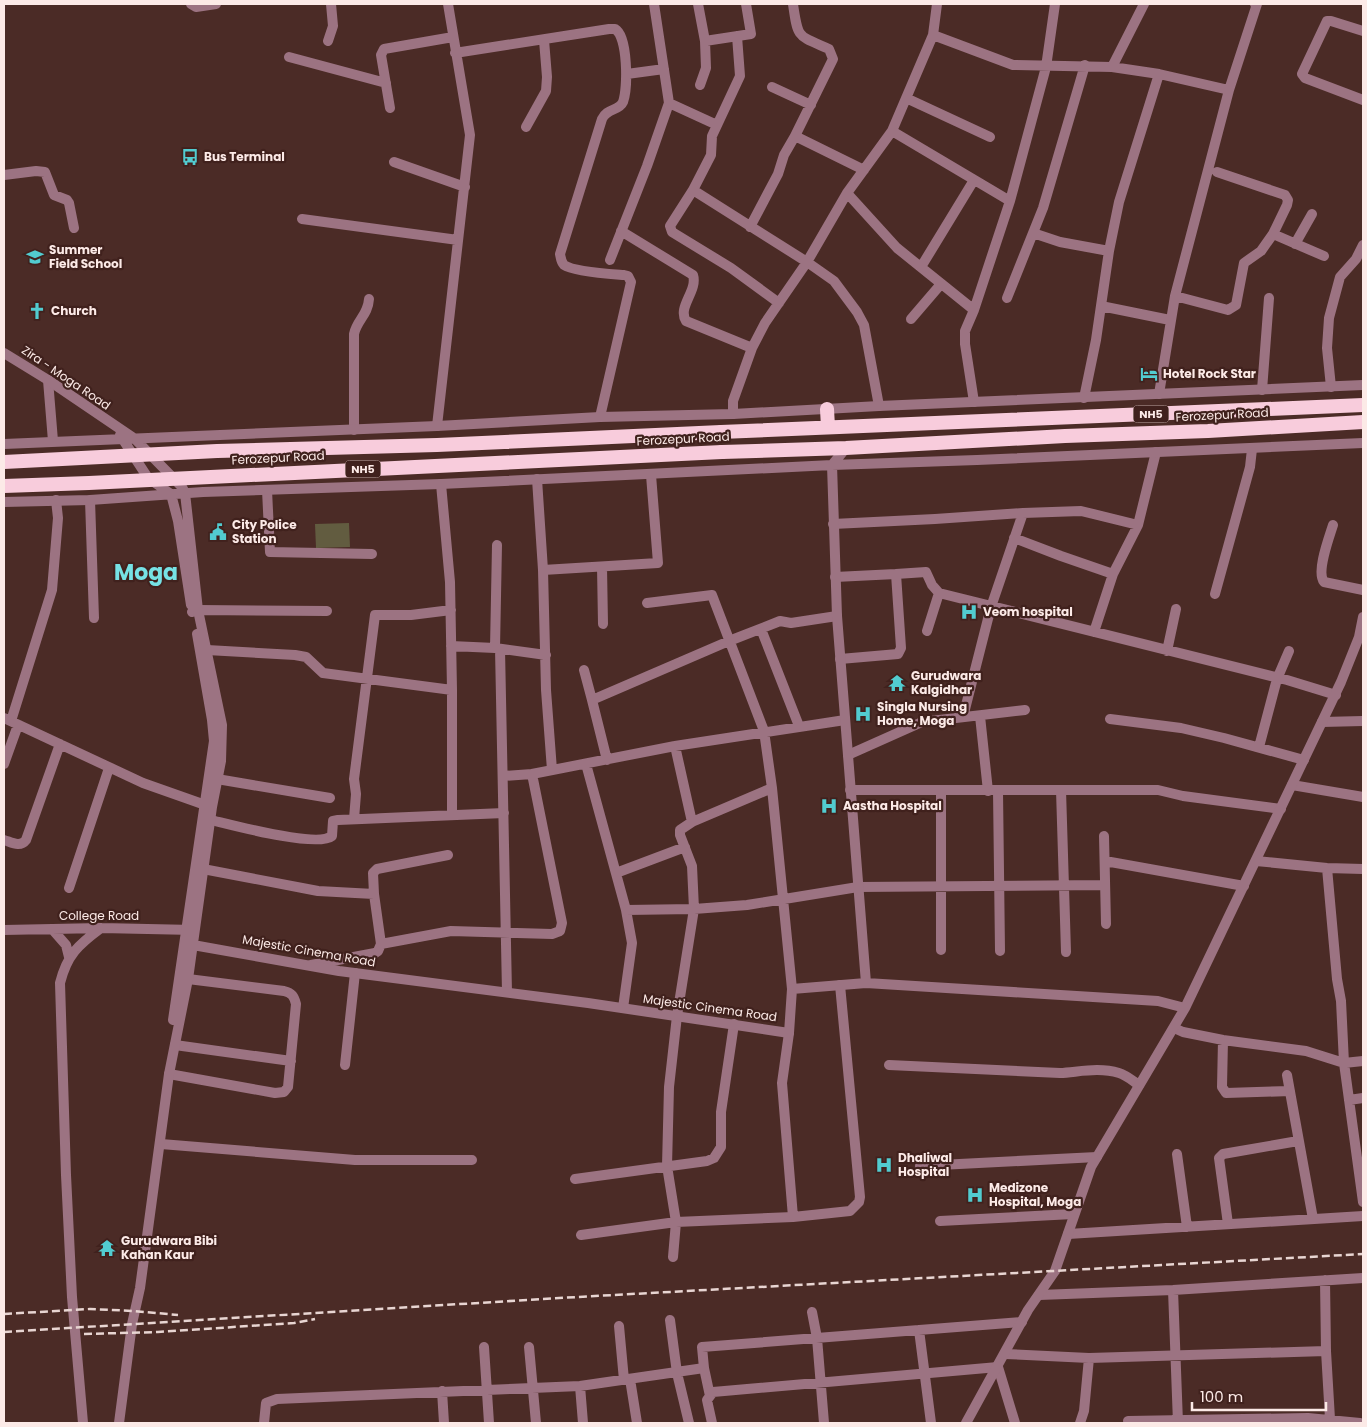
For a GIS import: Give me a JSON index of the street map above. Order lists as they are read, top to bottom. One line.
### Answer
{"streets":{"highway":["NH5","Ferozepur Road"],"street":["Zira - Moga Road","College Road","Majestic Cinema Road"]},"districts":["Moga"],"places":{"bus stop":["Bus Terminal"],"school or university":["Summer Field School"],"church":["Church"],"hotel":["Hotel Rock Star"],"public building":["City Police Station"],"hospital":["Veom hospital","Singla Nursing Home, Moga","Aastha Hospital","Dhaliwal Hospital","Medizone Hospital, Moga"],"temple":["Gurudwara Kalgidhar","Gurudwara Bibi Kahan Kaur"]},"scale_bar":"100 m"}
